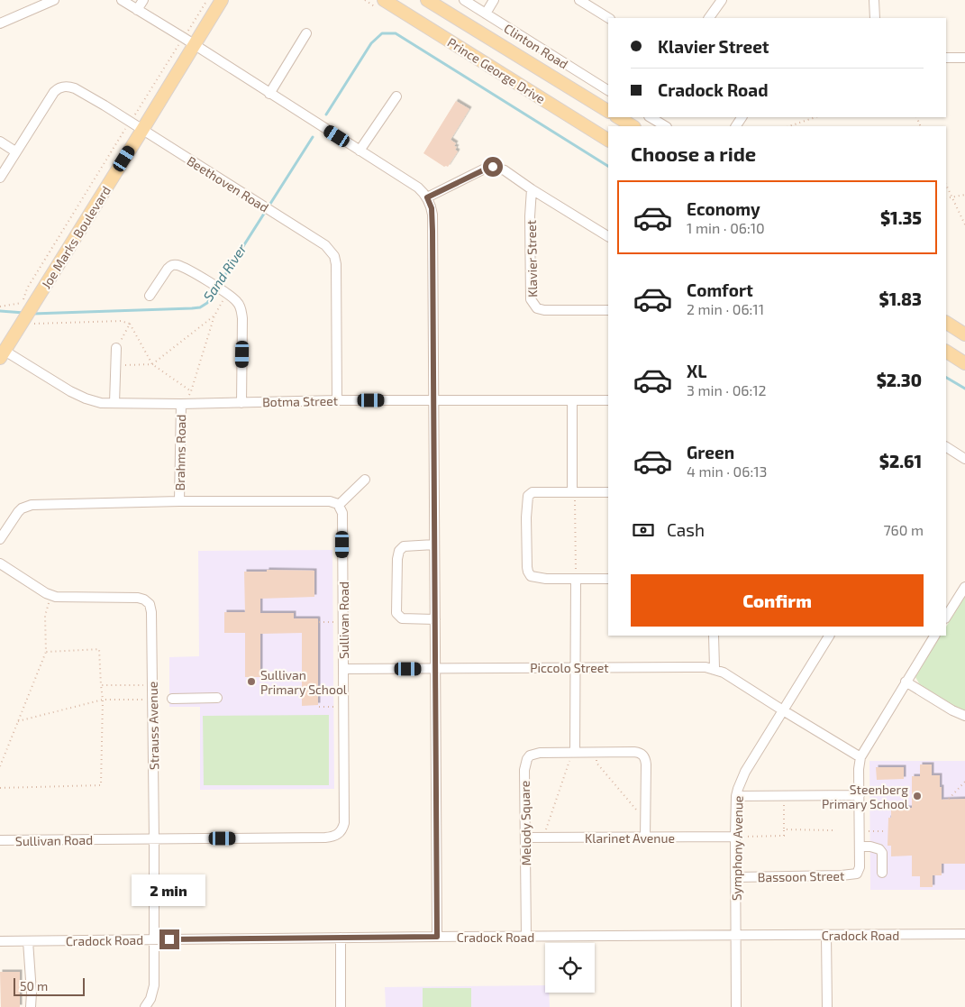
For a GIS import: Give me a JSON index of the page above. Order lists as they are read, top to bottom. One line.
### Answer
{"streets":{"main road":["Prince George Drive","Joe Marks Boulevard"],"street":["Clinton Road","Beethoven Road","Klavier Street","Botma Street","Brahms Road","Sullivan Road","Piccolo Street","Strauss Avenue","Melody Square","Klarinet Avenue","Symphony Avenue","Bassoon Street","Cradock Road"]},"crossings":[["Beethoven Road","Joe Marks Boulevard"],["Beethoven Road","Botma Street"],["Joe Marks Boulevard","Botma Street"],["Botma Street","Brahms Road"],["Sullivan Road","Piccolo Street"],["Sullivan Road","Strauss Avenue"],["Piccolo Street","Symphony Avenue"],["Strauss Avenue","Cradock Road"],["Melody Square","Klarinet Avenue"],["Melody Square","Cradock Road"],["Klarinet Avenue","Symphony Avenue"],["Symphony Avenue","Bassoon Street"],["Symphony Avenue","Cradock Road"]],"water":["Sand River"],"places":["Sullivan Primary School","Steenberg Primary School"],"scale_bar":"50 m","page":{"banner":["Klavier Street","Cradock Road"],"heading":"Choose a ride","list":[{"name":"Economy","note":"1 min · 06:10","value":"$1.35"},{"name":"Comfort","note":"2 min · 06:11","value":"$1.83"},{"name":"XL","note":"3 min · 06:12","value":"$2.30"},{"name":"Green","note":"4 min · 06:13","value":"$2.61"}],"pay":["Cash","760 m"],"buttons":"Confirm","bubble":"2 min","scale":"50 m"}}
